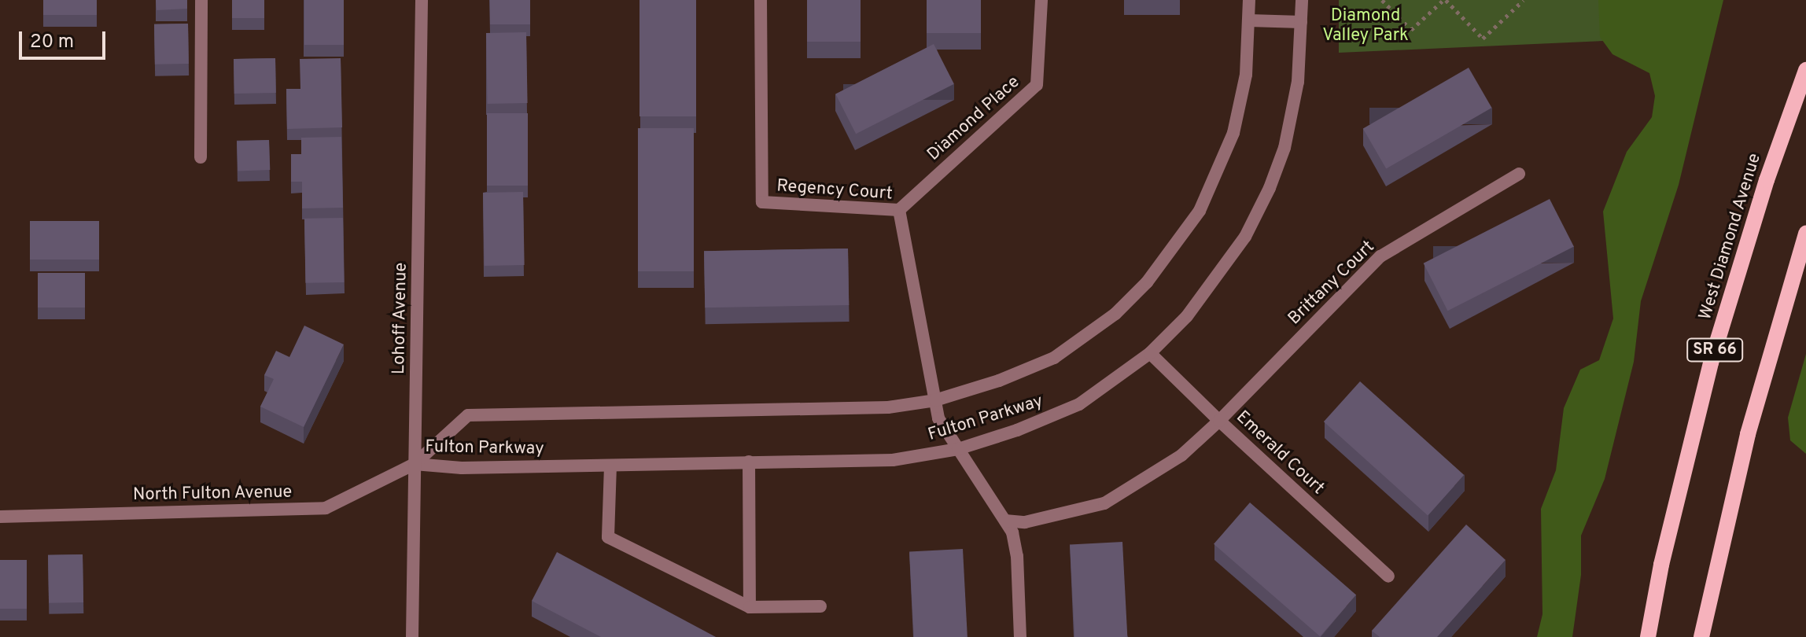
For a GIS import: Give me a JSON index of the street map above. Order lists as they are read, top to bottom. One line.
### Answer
{"streets":{"main road":["West Diamond Avenue","SR 66"],"street":["Diamond Place","Regency Court","Brittany Court","Lohoff Avenue","Fulton Parkway","Emerald Court","North Fulton Avenue"]},"crossings":[["Diamond Place","Regency Court"],["Regency Court","Brittany Court"],["Regency Court","Fulton Parkway"],["Brittany Court","Emerald Court"],["Lohoff Avenue","Fulton Parkway"],["Lohoff Avenue","North Fulton Avenue"],["Fulton Parkway","Emerald Court"],["Fulton Parkway","North Fulton Avenue"]],"parks":["Diamond Valley Park"],"scale_bar":"20 m"}
